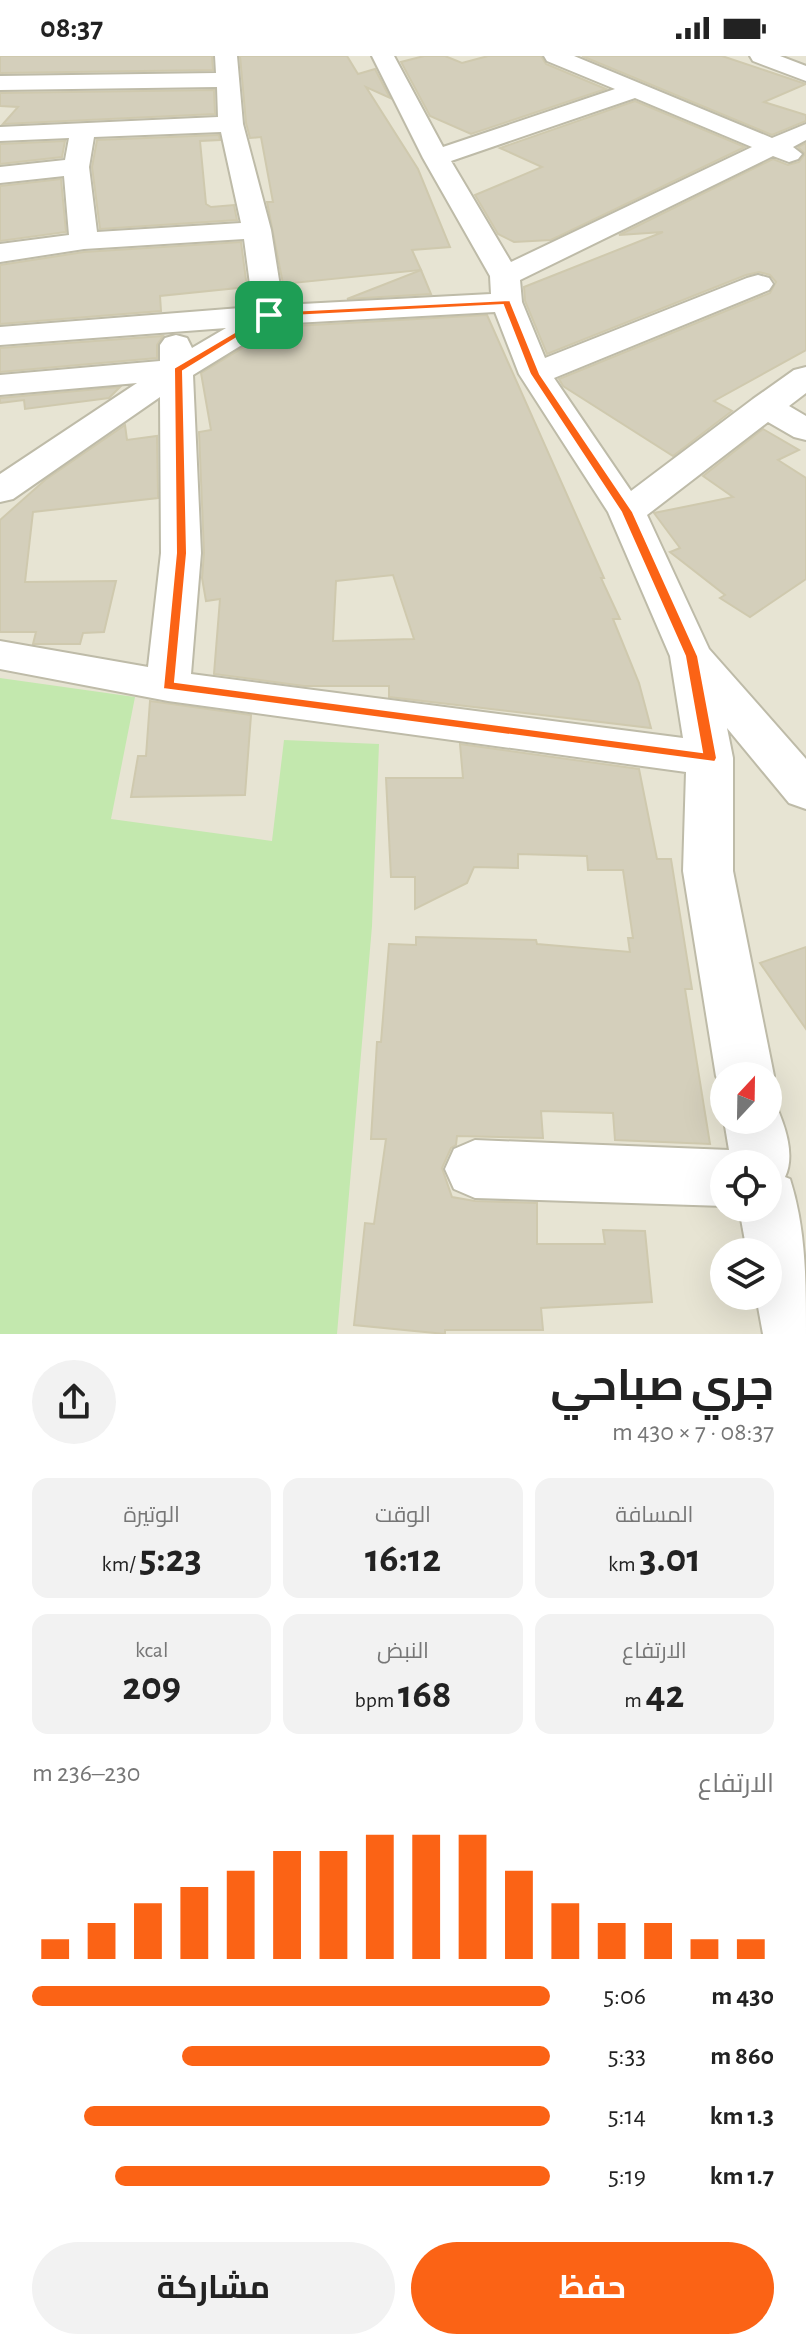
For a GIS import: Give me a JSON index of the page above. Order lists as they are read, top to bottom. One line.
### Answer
{"north":"top","page":{"status":"08:37","heading":["جري صباحي","08:37 · 7 × 430 m"],"stats":[["المسافة","3.01 km"],["الوقت","16:12"],["الوتيرة","5:23 /km"],["الارتفاع","42 m"],["النبض","168 bpm"],["kcal","209"]],"chart":["الارتفاع","230–236 m"],"list":[{"name":"430 m","note":"5:06"},{"name":"860 m","note":"5:33"},{"name":"1.3 km","note":"5:14"},{"name":"1.7 km","note":"5:19"}],"buttons":["حفظ","مشاركة"]}}
